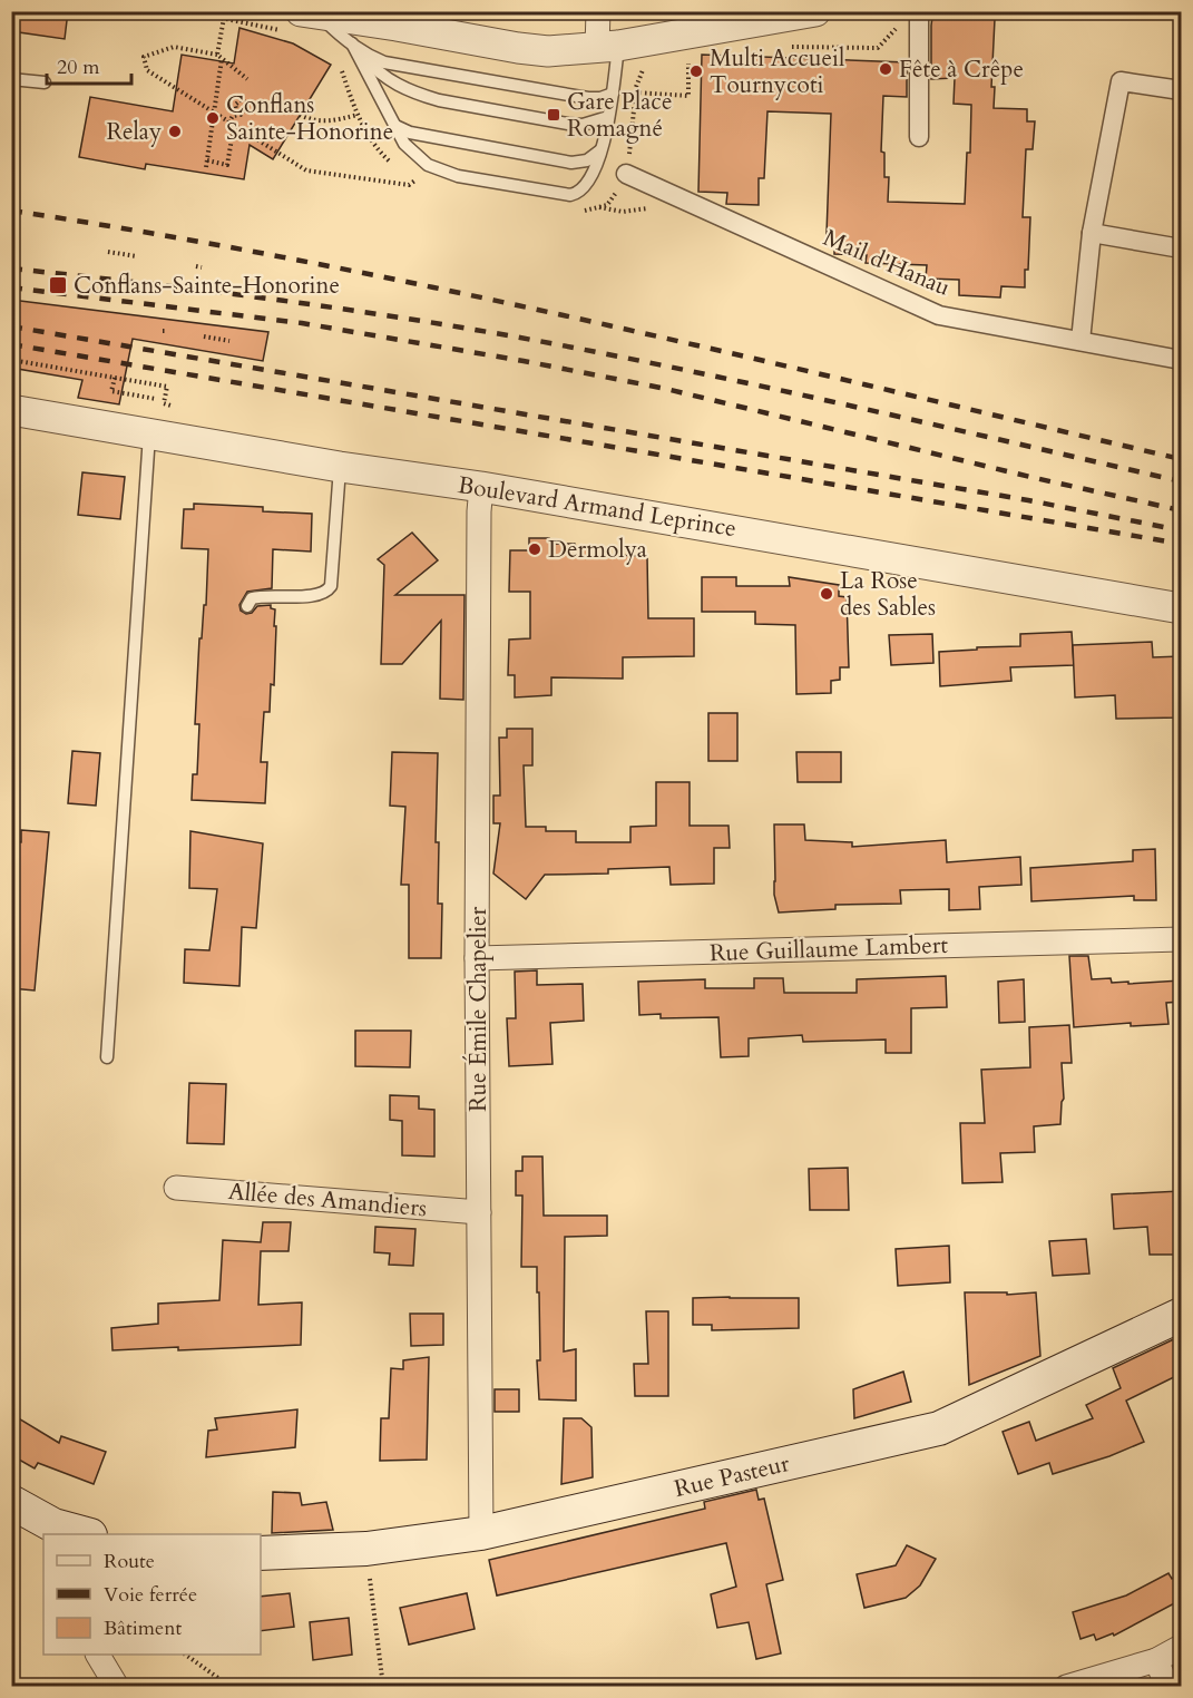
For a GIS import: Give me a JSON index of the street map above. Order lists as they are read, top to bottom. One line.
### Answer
{"streets":{"main road":["Rue Pasteur"],"street":["Mail d'Hanau","Boulevard Armand Leprince","Rue Guillaume Lambert","Rue Émile Chapelier","Allée des Amandiers"]},"crossings":[["Boulevard Armand Leprince","Rue Émile Chapelier"],["Rue Guillaume Lambert","Rue Émile Chapelier"],["Rue Émile Chapelier","Allée des Amandiers"],["Rue Émile Chapelier","Rue Pasteur"]],"places":{"other":["Fête à Crêpe","Multi Accueil Tournycoti","Conflans Sainte-Honorine","Relay","Dermolya","La Rose des Sables"],"transit":["Gare Place Romagné","Conflans-Sainte-Honorine"]},"legend":["Route","Voie ferrée","Bâtiment"],"scale_bar":"20 m"}
